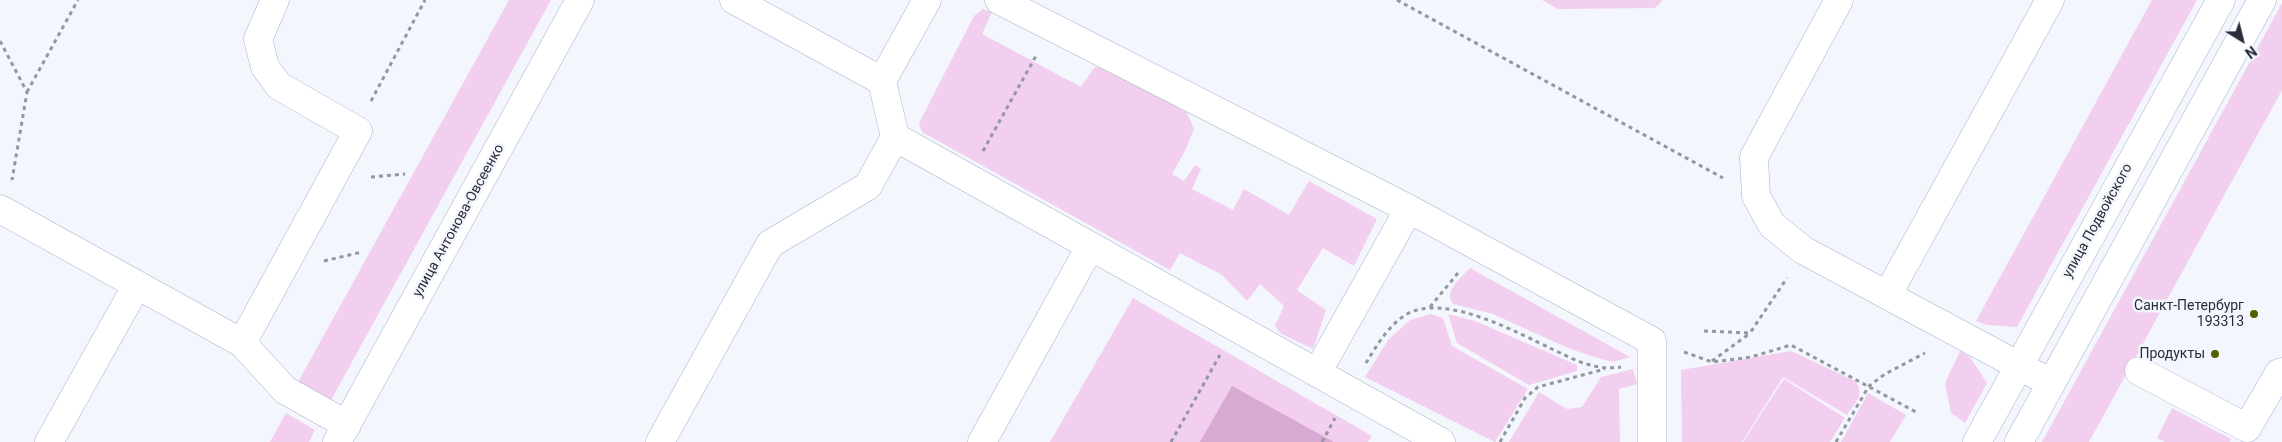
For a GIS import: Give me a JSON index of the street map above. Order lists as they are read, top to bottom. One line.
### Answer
{"streets":{"street":["улица Антонова-Овсеенко","улица Подвойского"]},"places":["Санкт-Петербург 193313","Продукты"],"north":"bottom right"}
